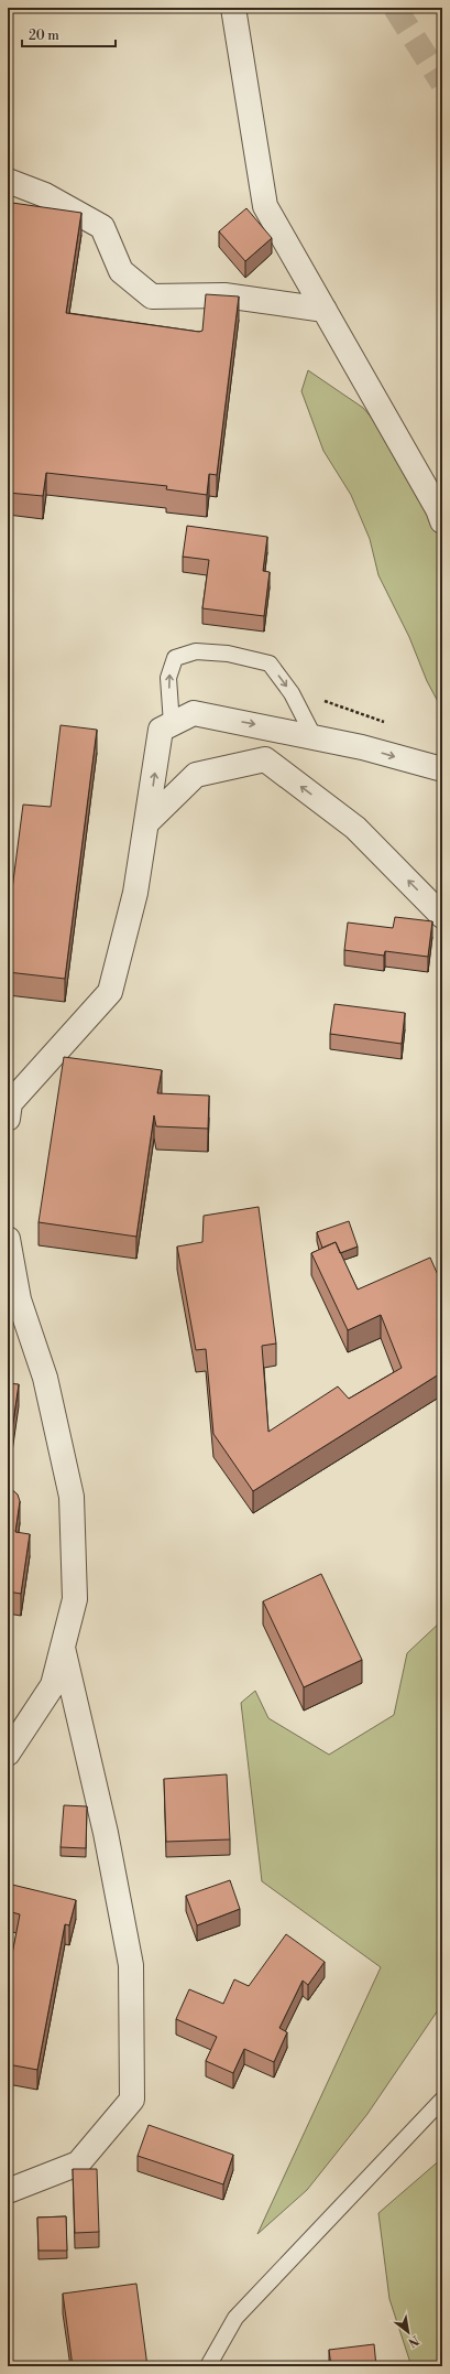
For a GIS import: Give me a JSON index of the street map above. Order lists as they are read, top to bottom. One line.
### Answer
{"scale_bar":"20 m","north":"bottom right"}
